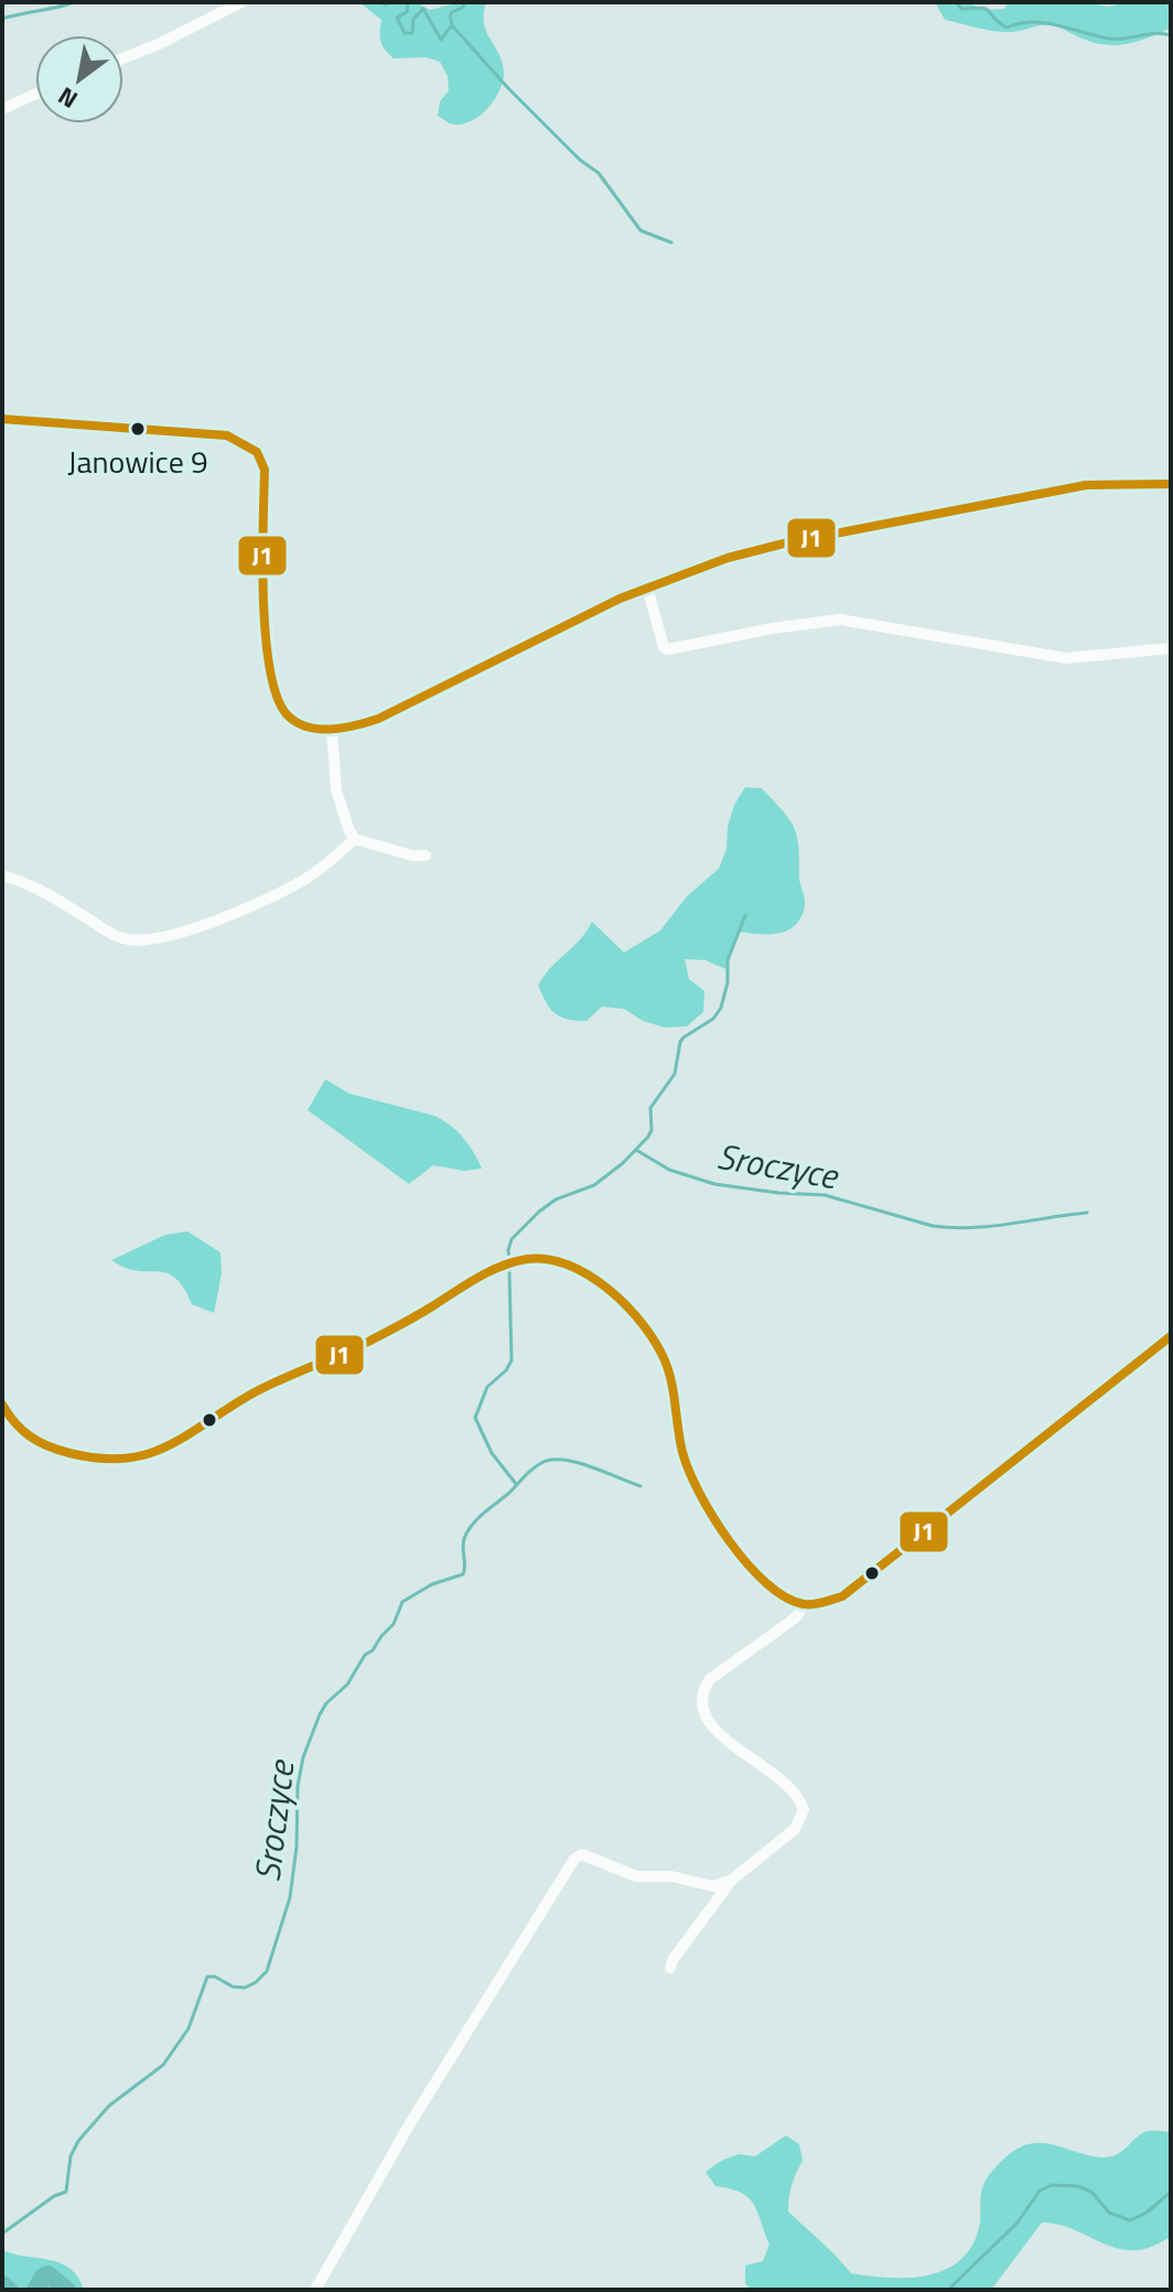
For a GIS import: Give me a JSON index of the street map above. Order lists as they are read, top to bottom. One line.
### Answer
{"water":["Sroczyce"],"places":["Janowice 9"],"lines":["transit line J1"],"north":"bottom left"}
